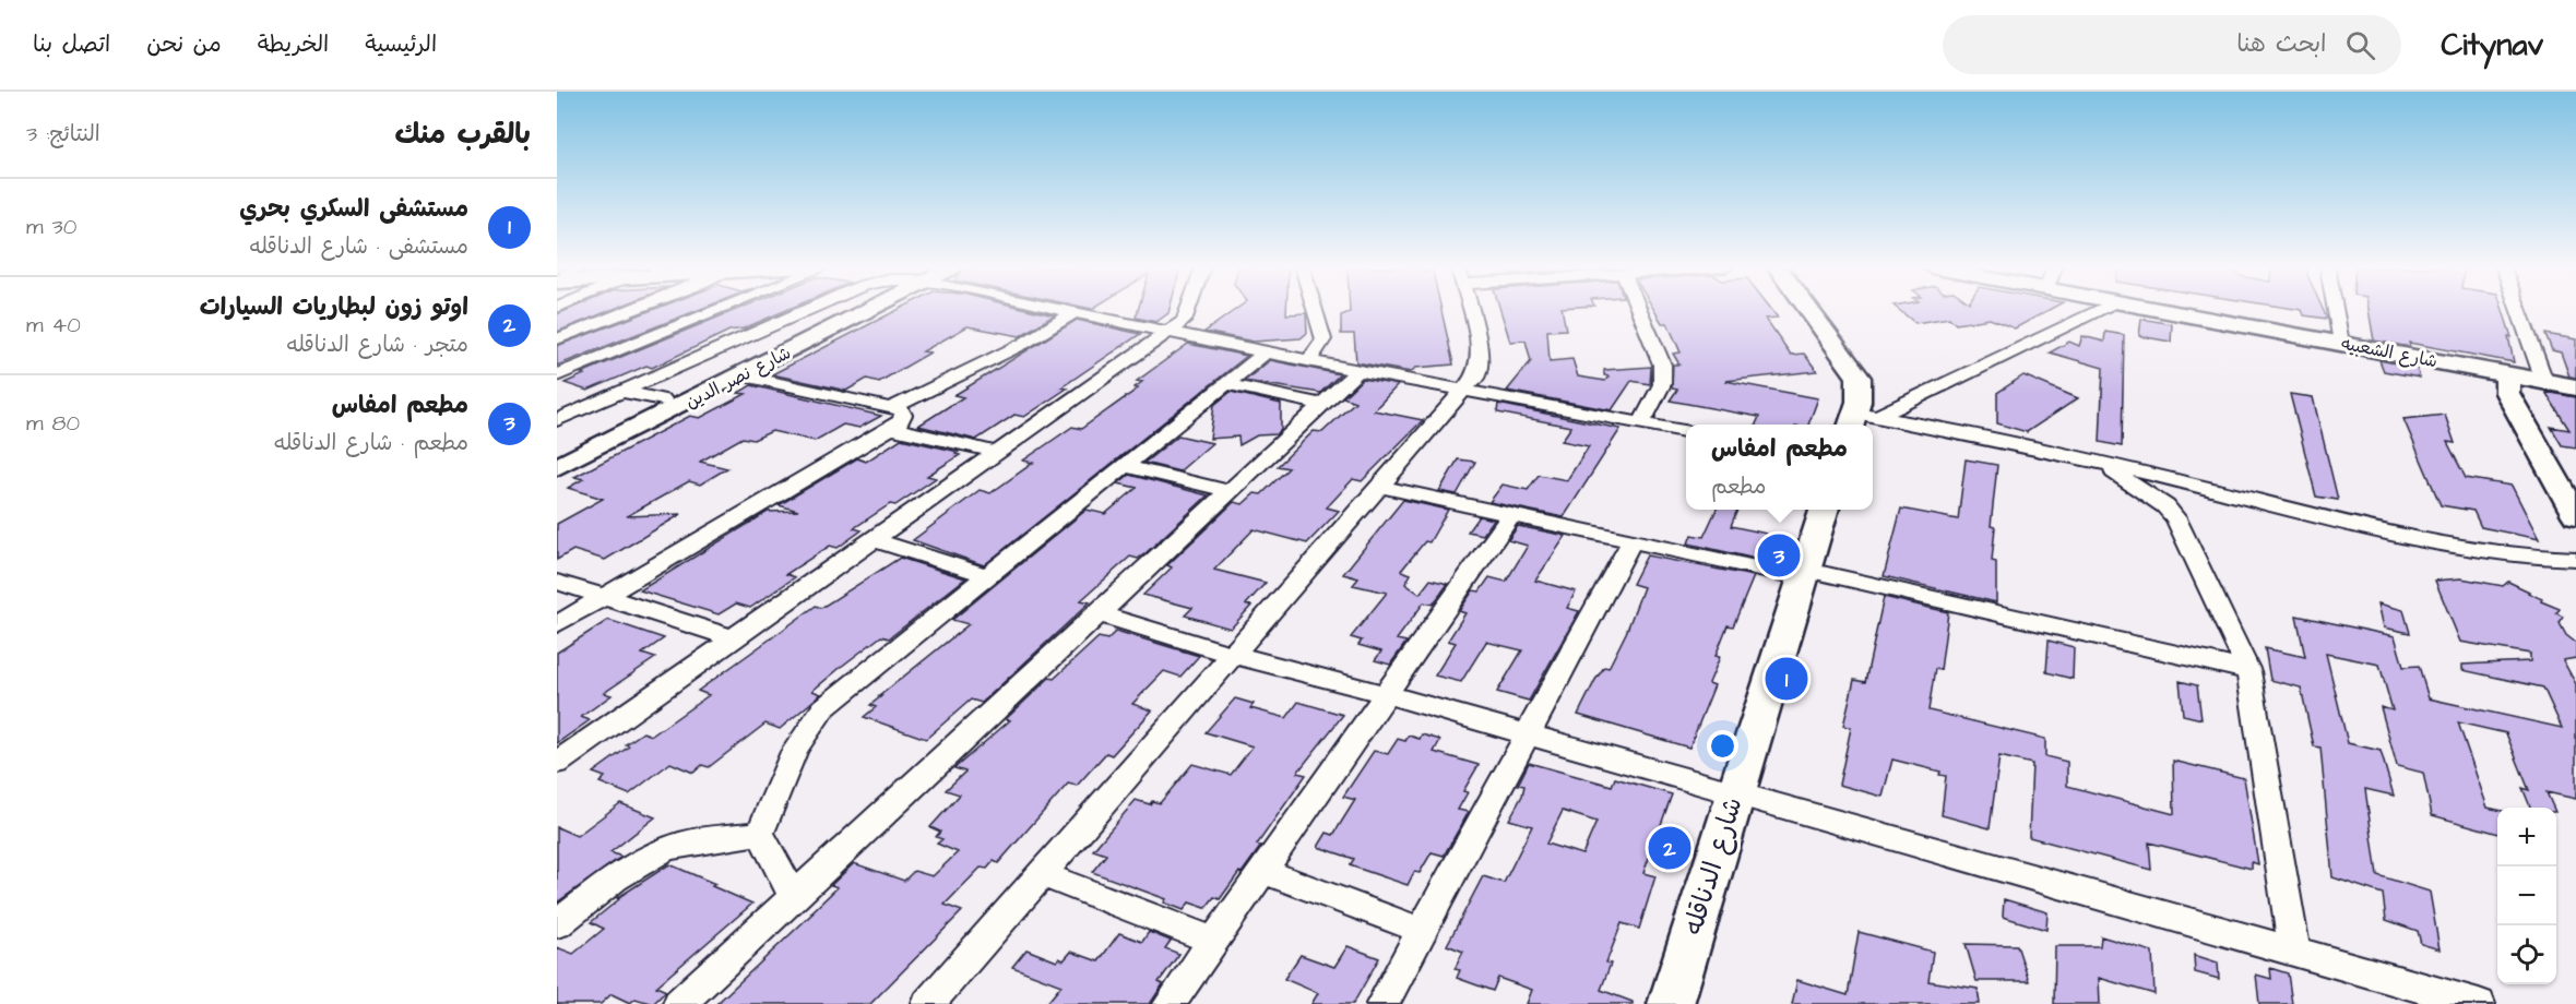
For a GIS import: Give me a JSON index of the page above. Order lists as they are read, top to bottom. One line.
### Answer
{"streets":{"street":["شارع الشعبيه","شارع نصر الدين","شارع الدناقله"]},"page":{"header":"Citynav","search":"ابحث هنا","nav":["الرئيسية","الخريطة","من نحن","اتصل بنا"],"heading":["بالقرب منك","النتائج: 3"],"list":[{"mark":"1","name":"مستشفى السكري بحري","note":"مستشفى · شارع الدناقله","value":"30 m"},{"mark":"2","name":"اوتو زون لبطاريات السيارات","note":"متجر · شارع الدناقله","value":"40 m"},{"mark":"3","name":"مطعم امفاس","note":"مطعم · شارع الدناقله","value":"80 m"}],"popup":["مطعم امفاس","مطعم"],"pins":["3","1","2"],"map_buttons":["+","−"]}}
